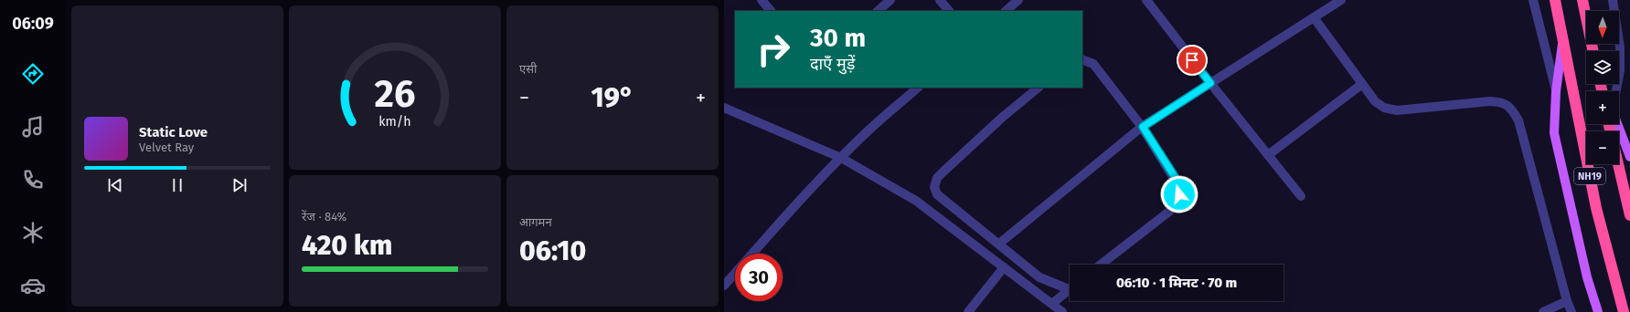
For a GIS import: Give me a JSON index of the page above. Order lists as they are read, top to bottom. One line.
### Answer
{"streets":{"highway":["NH19"]},"north":"bottom","page":{"tabs":"06:09","tile":["एसी",["रेंज · 84%","420 km"],["आगमन","06:10"]],"map_buttons":["+","−"],"turn":["30 m","दाएँ मुड़ें"],"heat":["−","19°","+"],"song":["Static Love","Velvet Ray"],"limit":"30","trip":"06:10 · 1 मिनट · 70 m","gauge":["26","km/h"]}}
